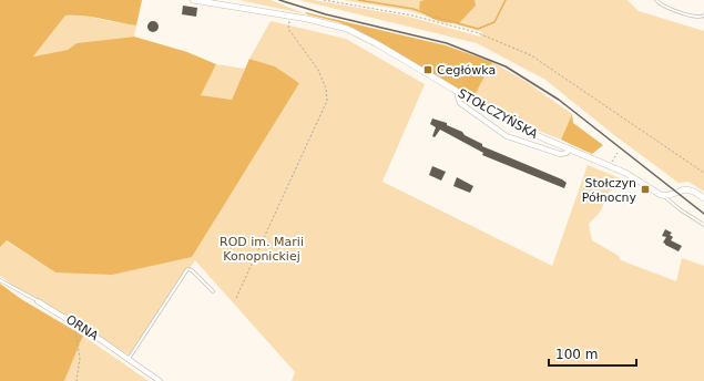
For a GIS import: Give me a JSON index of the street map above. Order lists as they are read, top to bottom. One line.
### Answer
{"streets":{"street":["STOŁCZYŃSKA","ORNA"]},"parks":["ROD im. Marii Konopnickiej"],"places":{"transit":["Cegłówka","Stołczyn Północny"]},"scale_bar":"100 m"}
